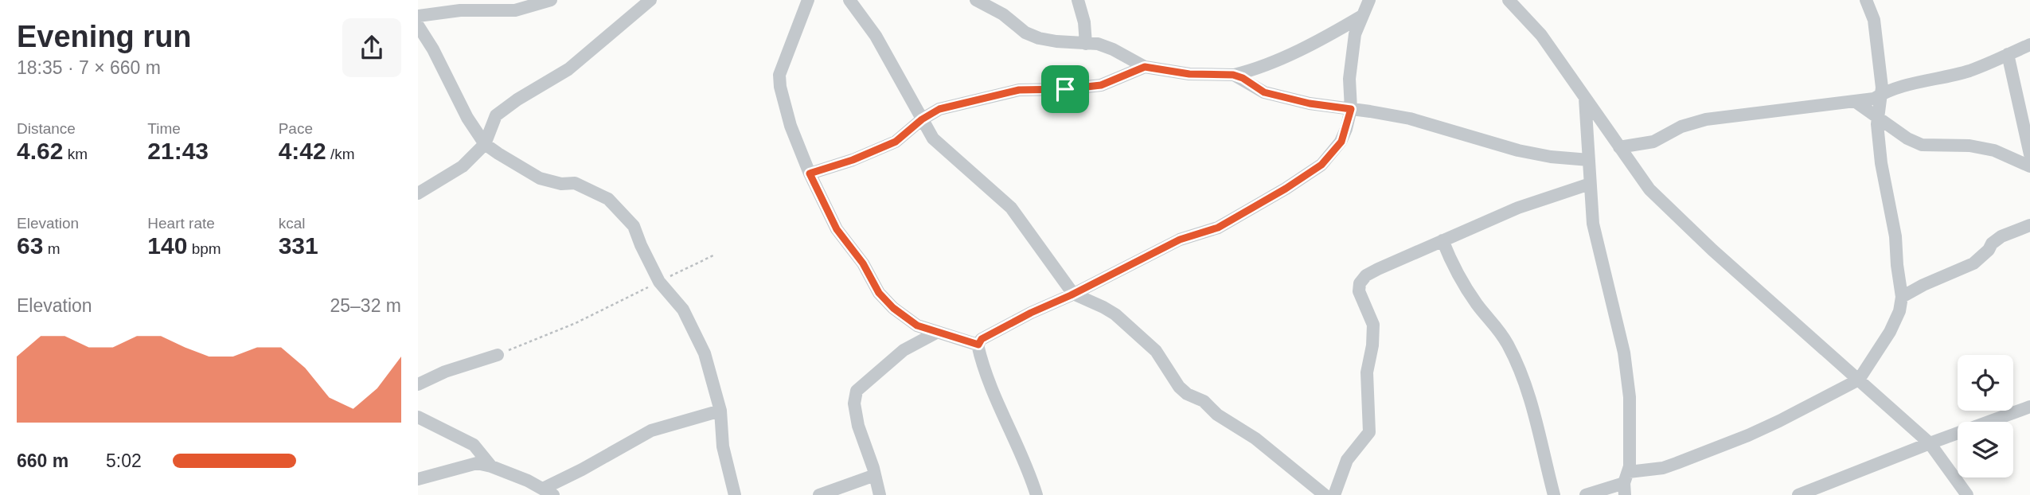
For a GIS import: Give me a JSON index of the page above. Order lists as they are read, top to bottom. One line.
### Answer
{"page":{"heading":["Evening run","18:35 · 7 × 660 m"],"stats":[["Distance","4.62 km"],["Time","21:43"],["Pace","4:42 /km"],["Elevation","63 m"],["Heart rate","140 bpm"],["kcal","331"]],"chart":["Elevation","25–32 m"],"list":[{"name":"660 m","note":"5:02"}]}}
